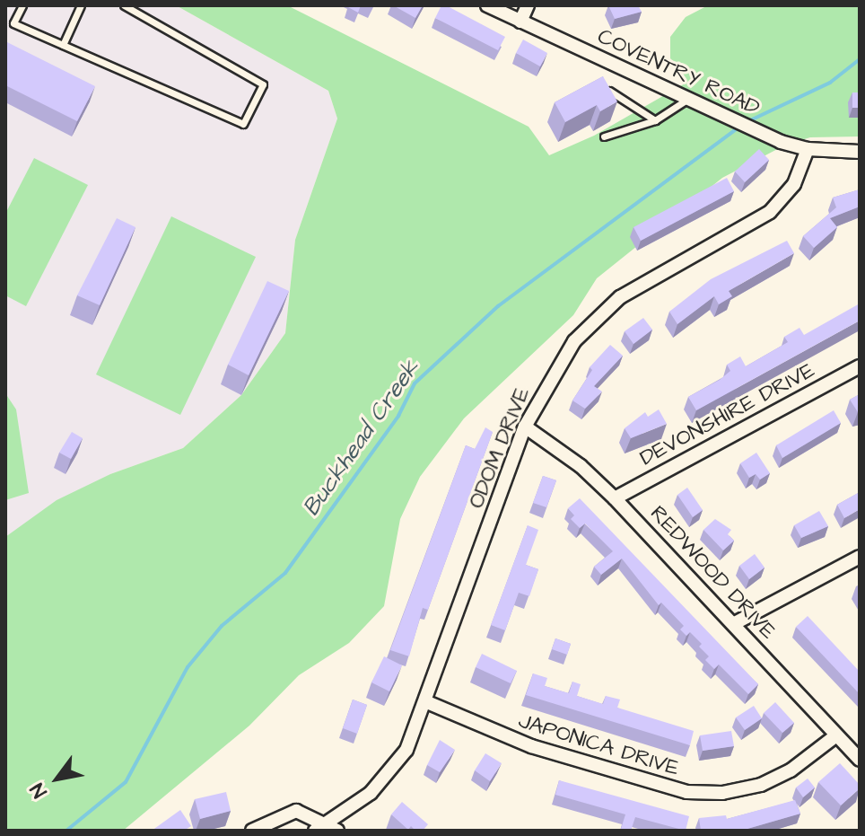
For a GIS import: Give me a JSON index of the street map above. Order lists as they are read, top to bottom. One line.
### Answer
{"streets":{"street":["COVENTRY ROAD","DEVONSHIRE DRIVE","ODOM DRIVE","REDWOOD DRIVE","JAPONICA DRIVE"]},"crossings":[["COVENTRY ROAD","ODOM DRIVE"],["DEVONSHIRE DRIVE","REDWOOD DRIVE"],["ODOM DRIVE","REDWOOD DRIVE"],["ODOM DRIVE","JAPONICA DRIVE"],["REDWOOD DRIVE","JAPONICA DRIVE"]],"water":["Buckhead Creek"],"north":"bottom left"}
